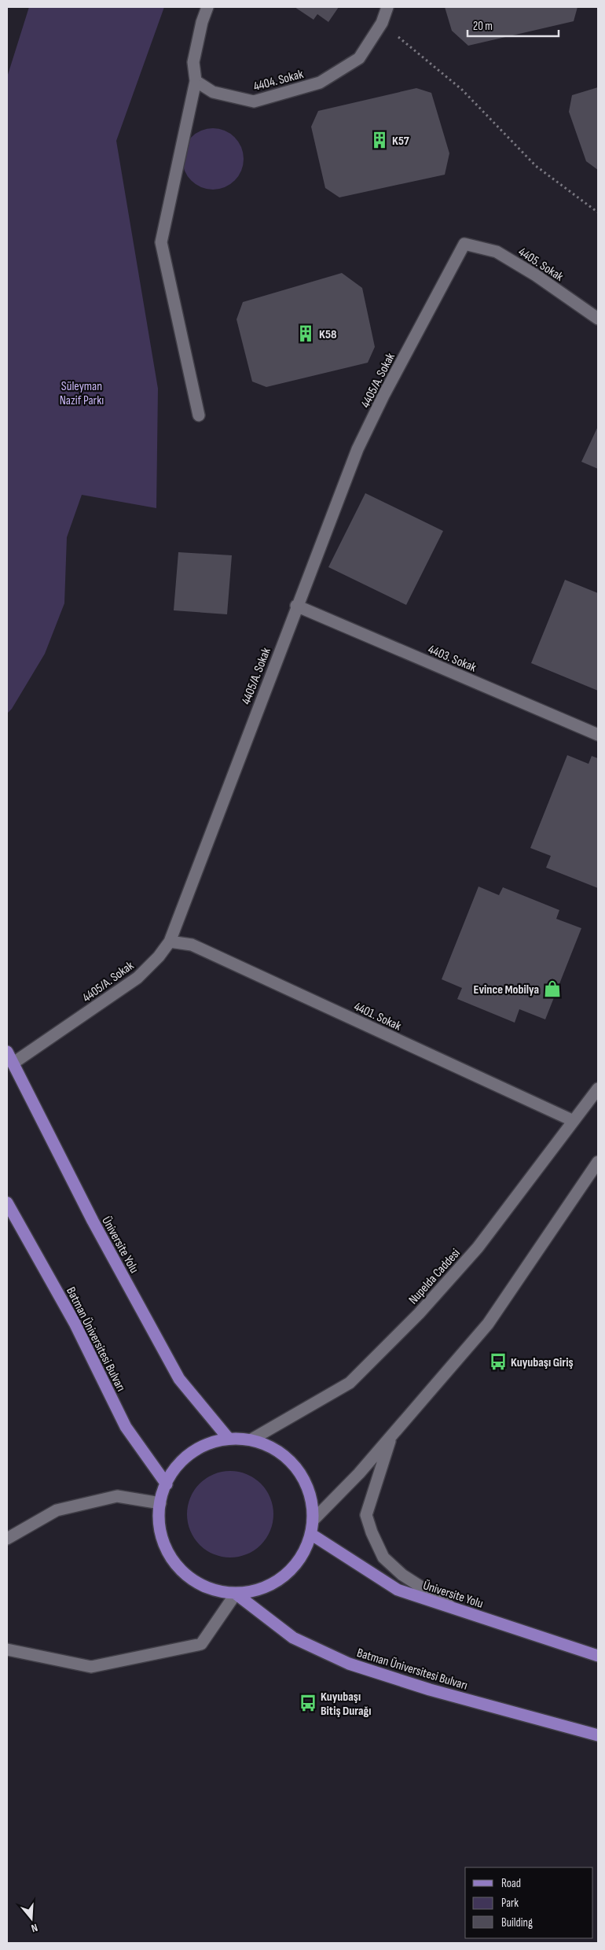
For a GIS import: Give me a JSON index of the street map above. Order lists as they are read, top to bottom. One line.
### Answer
{"streets":{"main road":["Üniversite Yolu","Batman Üniversitesi Bulvarı"],"street":["4404. Sokak","4405. Sokak","4405/A. Sokak","4403. Sokak","4401. Sokak","Nupelda Caddesi"]},"crossings":[["4405. Sokak","4405/A. Sokak"],["4405/A. Sokak","4403. Sokak"],["4405/A. Sokak","4401. Sokak"],["4405/A. Sokak","Üniversite Yolu"],["4401. Sokak","Nupelda Caddesi"]],"parks":["Süleyman Nazif Parkı"],"places":{"building":["K57","K58"],"shop":["Evince Mobilya"],"bus stop":["Kuyubaşı Giriş","Kuyubaşı Bitiş Durağı"]},"legend":["Road","Park","Building"],"scale_bar":"20 m","north":"bottom"}
